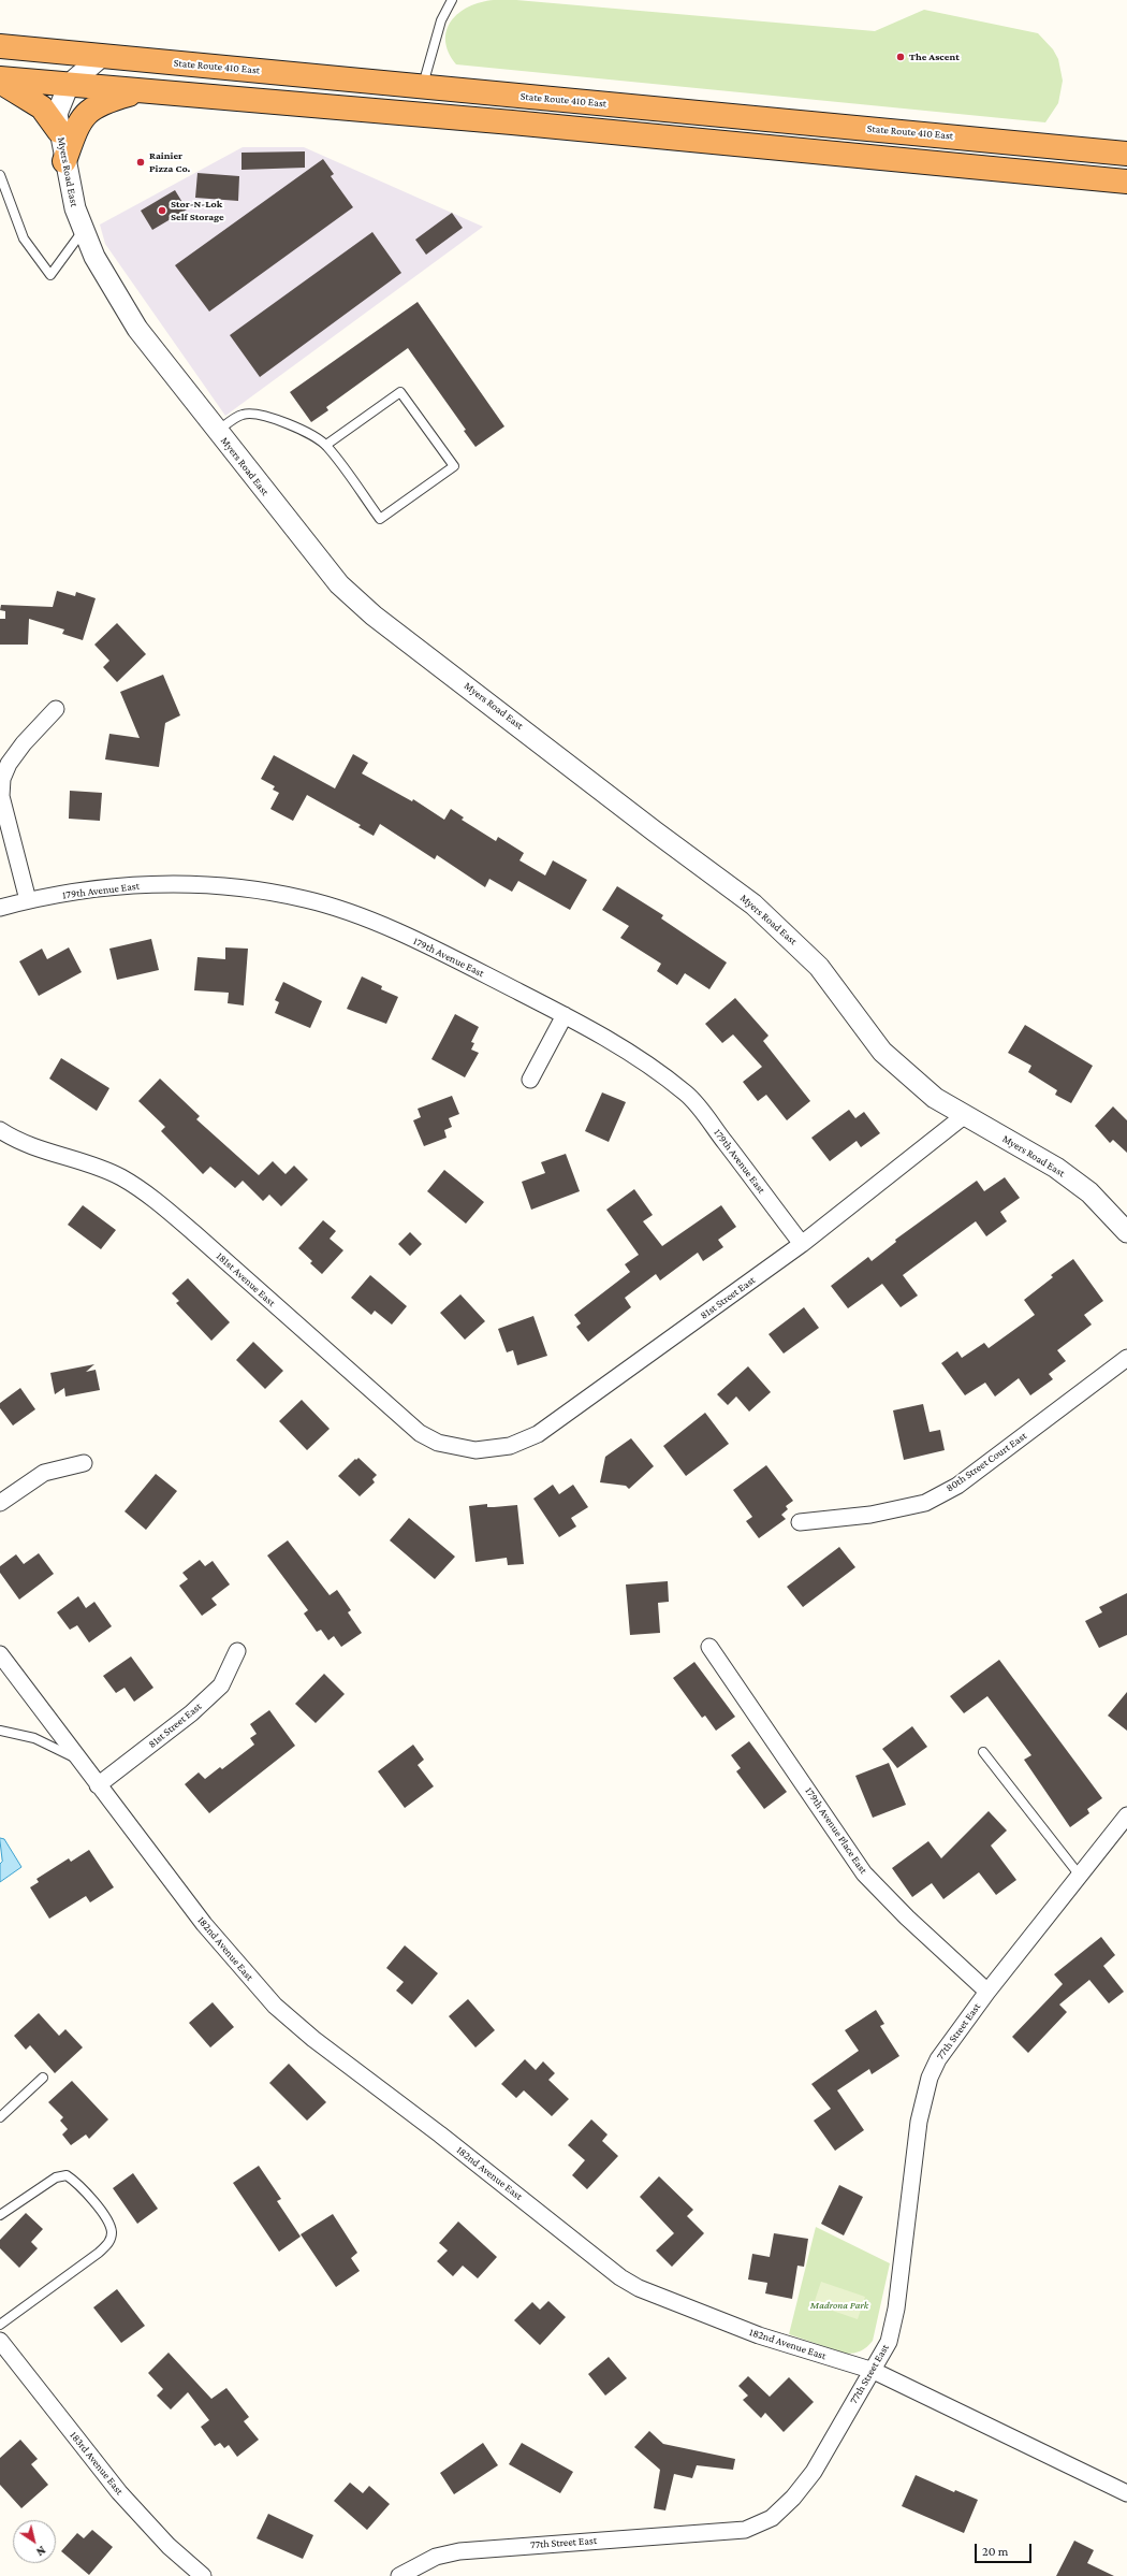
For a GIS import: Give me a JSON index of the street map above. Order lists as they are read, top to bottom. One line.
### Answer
{"streets":{"highway":["State Route 410 East"],"street":["Myers Road East","179th Avenue East","181st Avenue East","81st Street East","80th Street Court East","179th Avenue Place East","182nd Avenue East","77th Street East","183rd Avenue East"]},"crossings":[["State Route 410 East","Myers Road East"],["Myers Road East","81st Street East"],["179th Avenue East","81st Street East"],["181st Avenue East","81st Street East"],["81st Street East","182nd Avenue East"],["179th Avenue Place East","77th Street East"],["182nd Avenue East","77th Street East"]],"parks":["Madrona Park"],"places":["The Ascent","Rainier Pizza Co.","Stor-N-Lok Self Storage"],"scale_bar":"20 m","north":"bottom right"}
